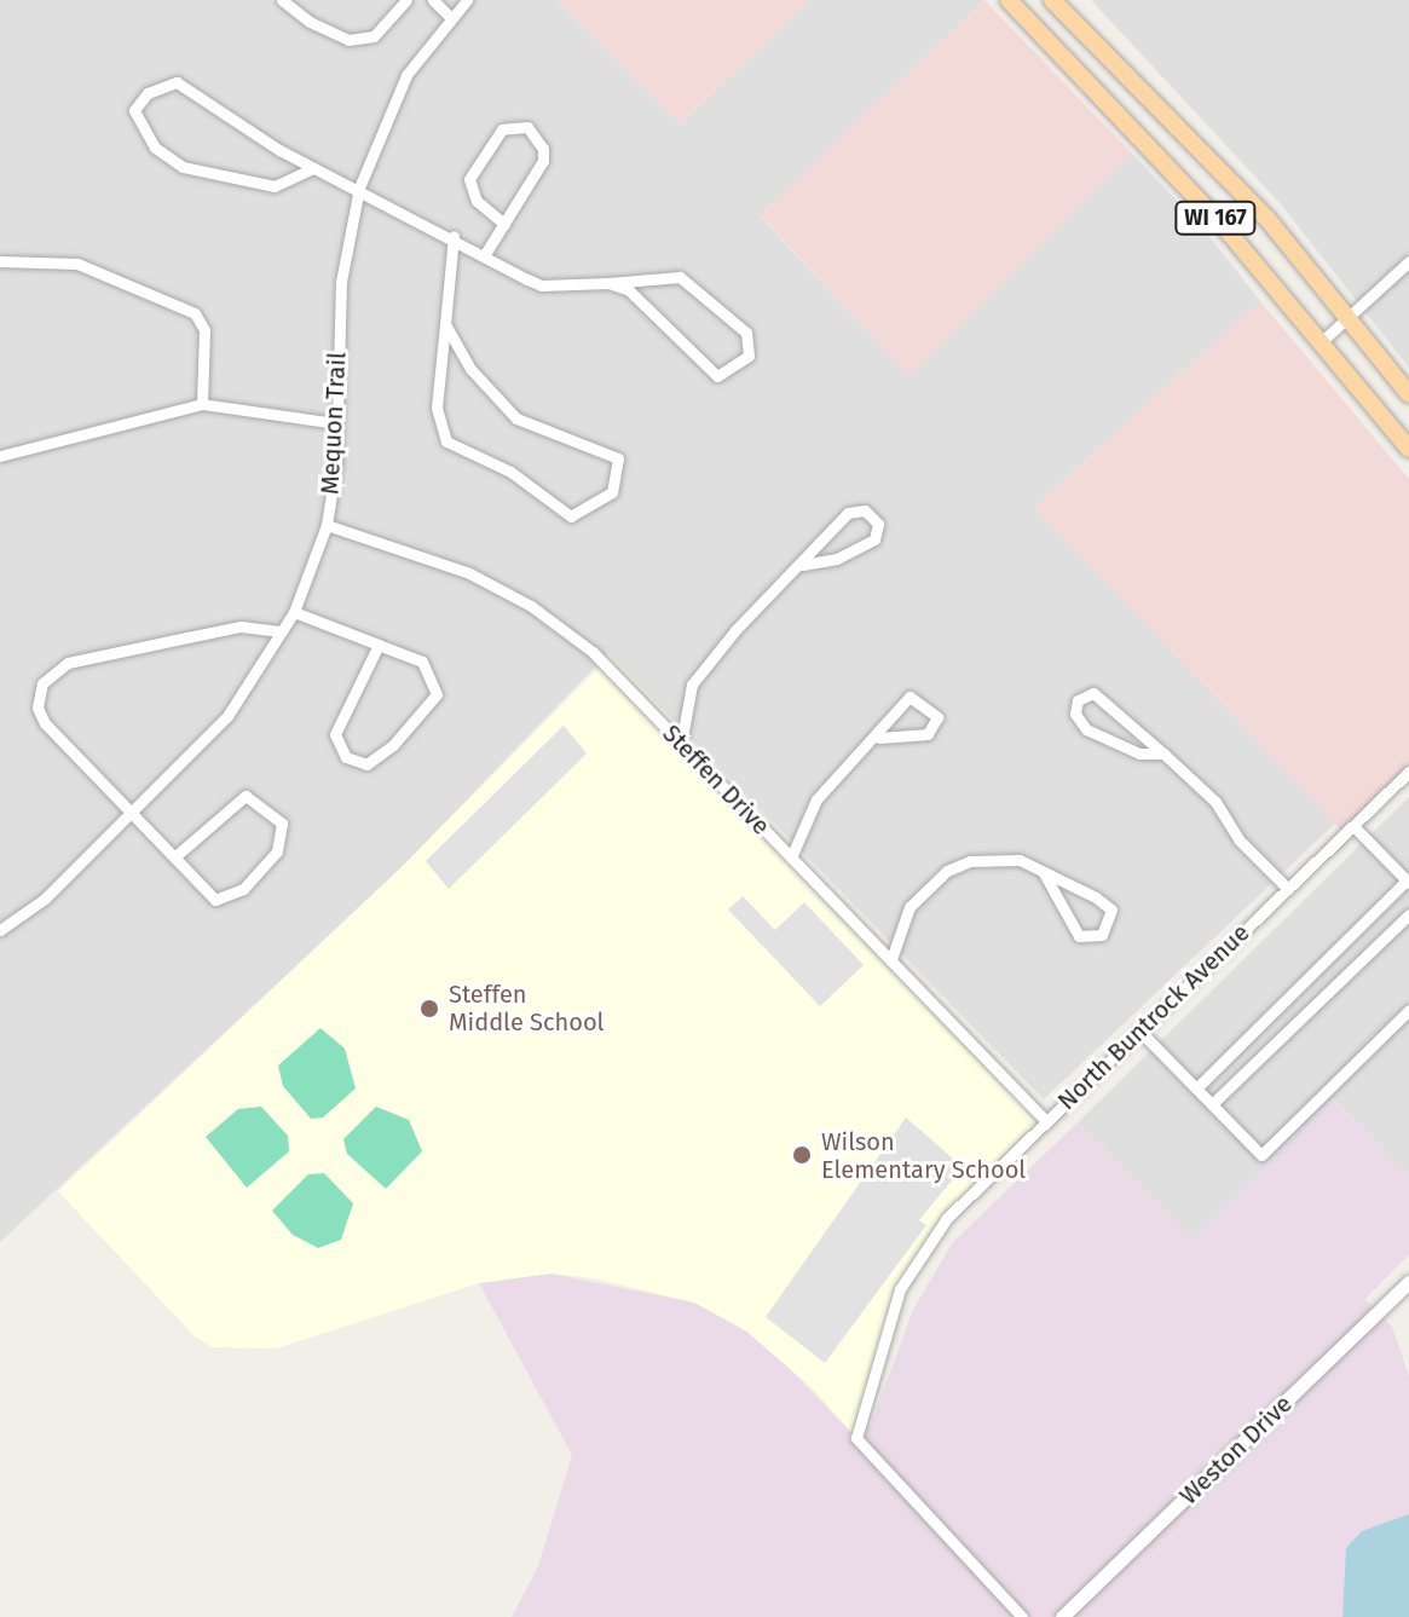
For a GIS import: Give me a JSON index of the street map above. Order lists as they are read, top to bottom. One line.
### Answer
{"streets":{"main road":["WI 167"],"street":["Mequon Trail","Steffen Drive","North Buntrock Avenue","Weston Drive"]},"crossings":[["Mequon Trail","Steffen Drive"],["Steffen Drive","North Buntrock Avenue"]],"places":["Steffen Middle School","Wilson Elementary School"]}
